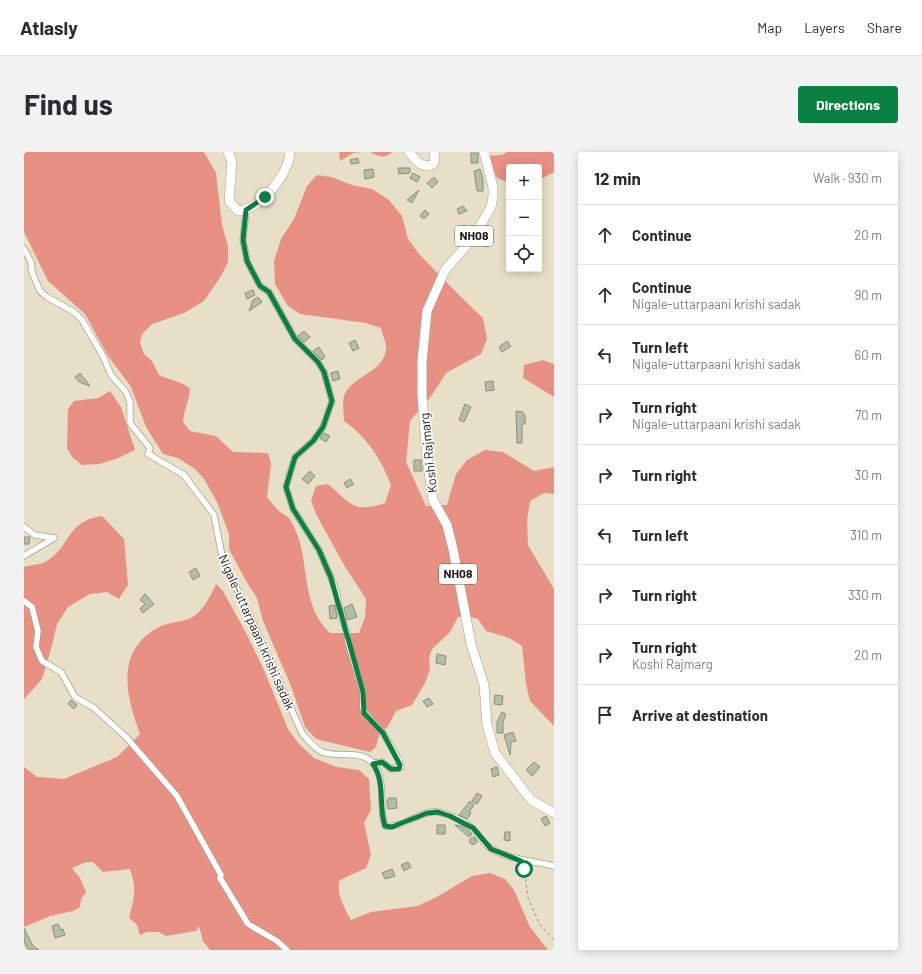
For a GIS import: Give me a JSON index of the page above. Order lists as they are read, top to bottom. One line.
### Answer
{"streets":{"main road":["NH08","Koshi Rajmarg"],"street":["Nigale-uttarpaani krishi sadak"]},"page":{"header":"Atlasly","nav":["Map","Layers","Share"],"buttons":"Directions","title":"Find us","heading":["12 min","Walk · 930 m"],"map_buttons":["+","−"],"list":[["Continue","20 m"],["Continue","Nigale-uttarpaani krishi sadak","90 m"],["Turn left","Nigale-uttarpaani krishi sadak","60 m"],["Turn right","Nigale-uttarpaani krishi sadak","70 m"],["Turn right","30 m"],["Turn left","310 m"],["Turn right","330 m"],["Turn right","Koshi Rajmarg","20 m"],"Arrive at destination"]}}
